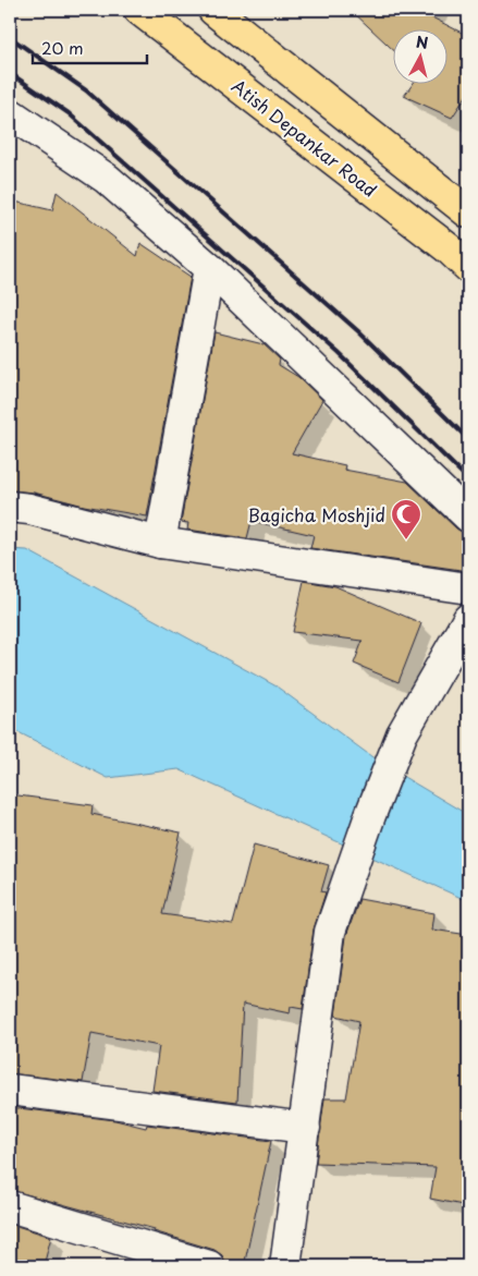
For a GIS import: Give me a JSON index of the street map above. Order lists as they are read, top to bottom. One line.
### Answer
{"streets":{"main road":["Atish Depankar Road"]},"places":{"mosque":["Bagicha Moshjid"]},"scale_bar":"20 m","north":"top"}
